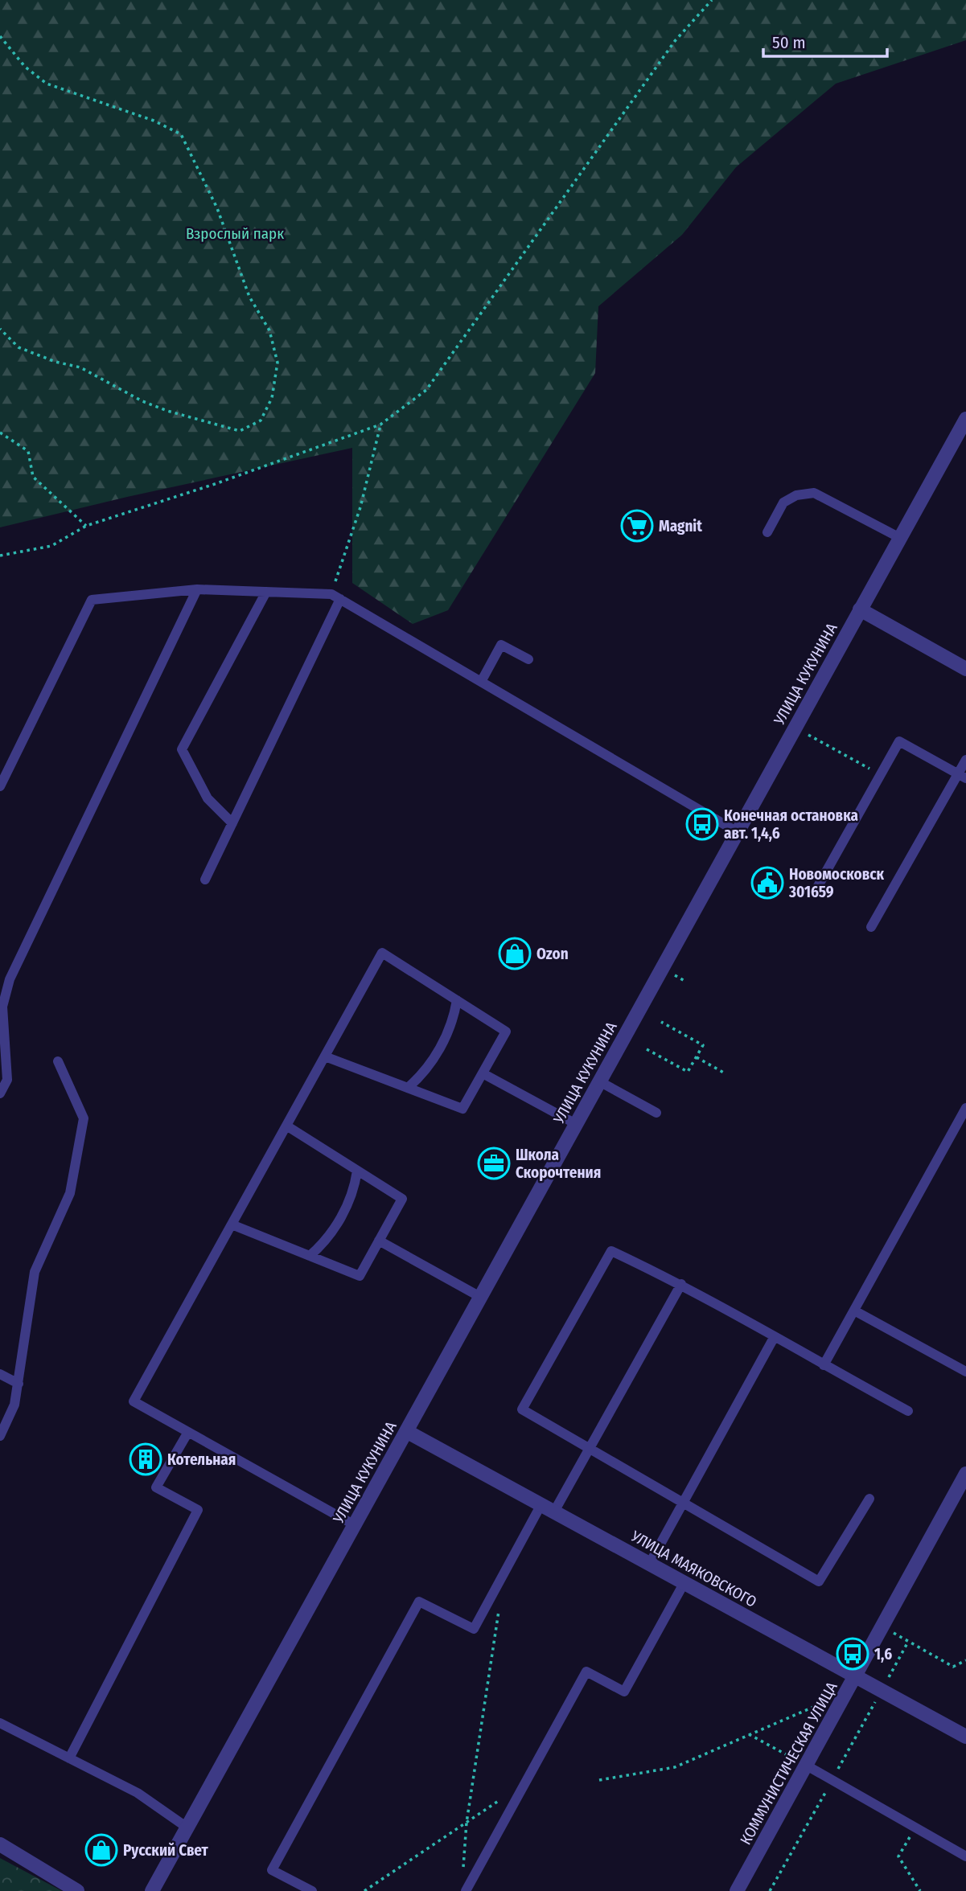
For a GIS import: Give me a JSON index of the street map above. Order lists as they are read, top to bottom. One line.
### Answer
{"streets":{"street":["УЛИЦА КУКУНИНА","УЛИЦА МАЯКОВСКОГО","КОММУНИСТИЧЕСКАЯ УЛИЦА"]},"crossings":[["УЛИЦА КУКУНИНА","УЛИЦА МАЯКОВСКОГО"],["УЛИЦА МАЯКОВСКОГО","КОММУНИСТИЧЕСКАЯ УЛИЦА"]],"parks":["Взрослый парк"],"places":{"supermarket":["Magnit"],"bus stop":["Конечная остановка авт. 1,4,6","1,6"],"public building":["Новомосковск 301659"],"shop":["Ozon","Русский Свет"],"office":["Школа Скорочтения"],"building":["Котельная"]},"scale_bar":"50 m"}
